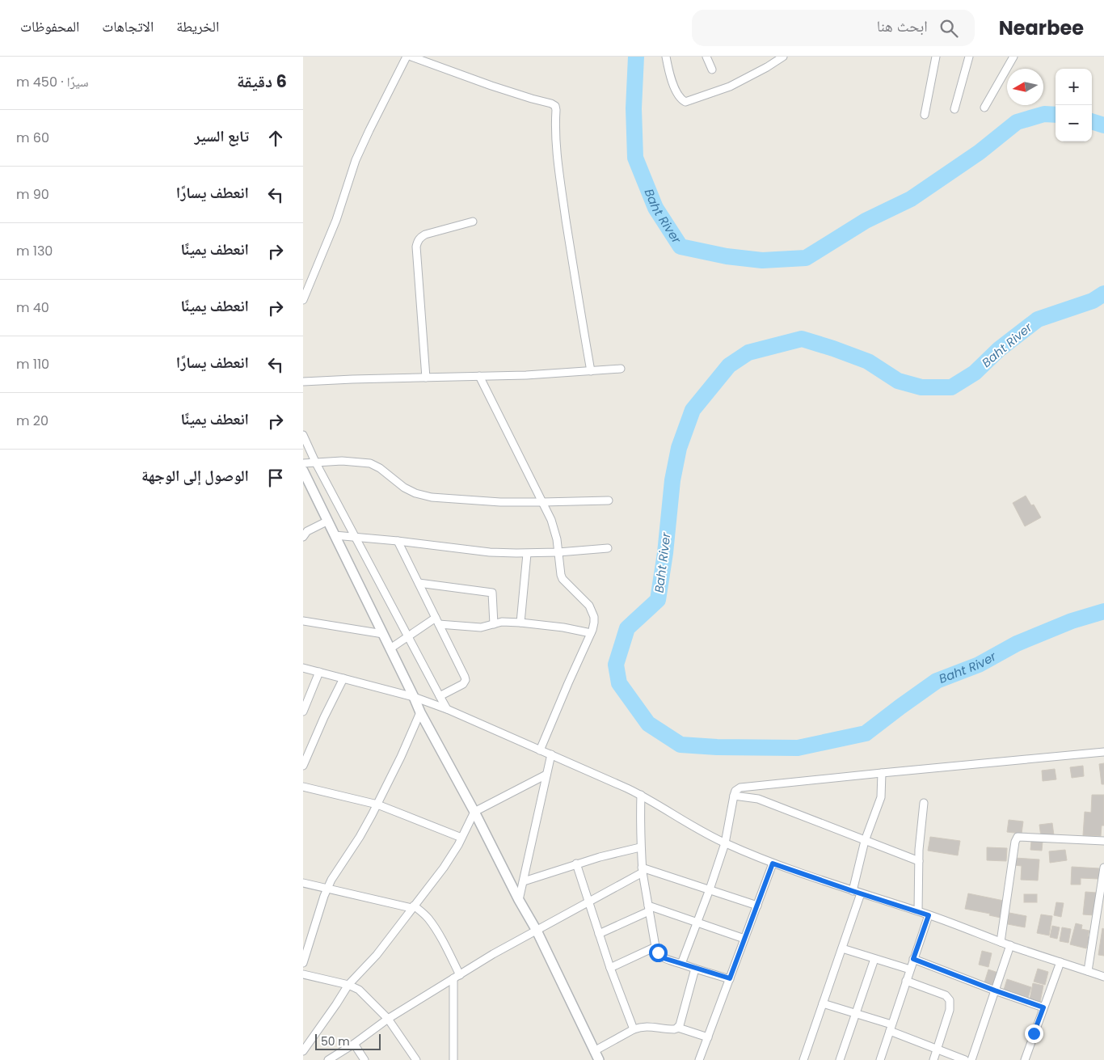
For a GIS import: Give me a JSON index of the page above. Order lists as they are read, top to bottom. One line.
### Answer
{"water":["Baht River"],"scale_bar":"50 m","north":"left","page":{"header":"Nearbee","search":"ابحث هنا","nav":["الخريطة","الاتجاهات","المحفوظات"],"heading":["6 دقيقة","سيرًا · 450 m"],"map_buttons":["+","−"],"list":[["تابع السير","60 m"],["انعطف يسارًا","90 m"],["انعطف يمينًا","130 m"],["انعطف يمينًا","40 m"],["انعطف يسارًا","110 m"],["انعطف يمينًا","20 m"],"الوصول إلى الوجهة"],"scale":"50 m"}}
